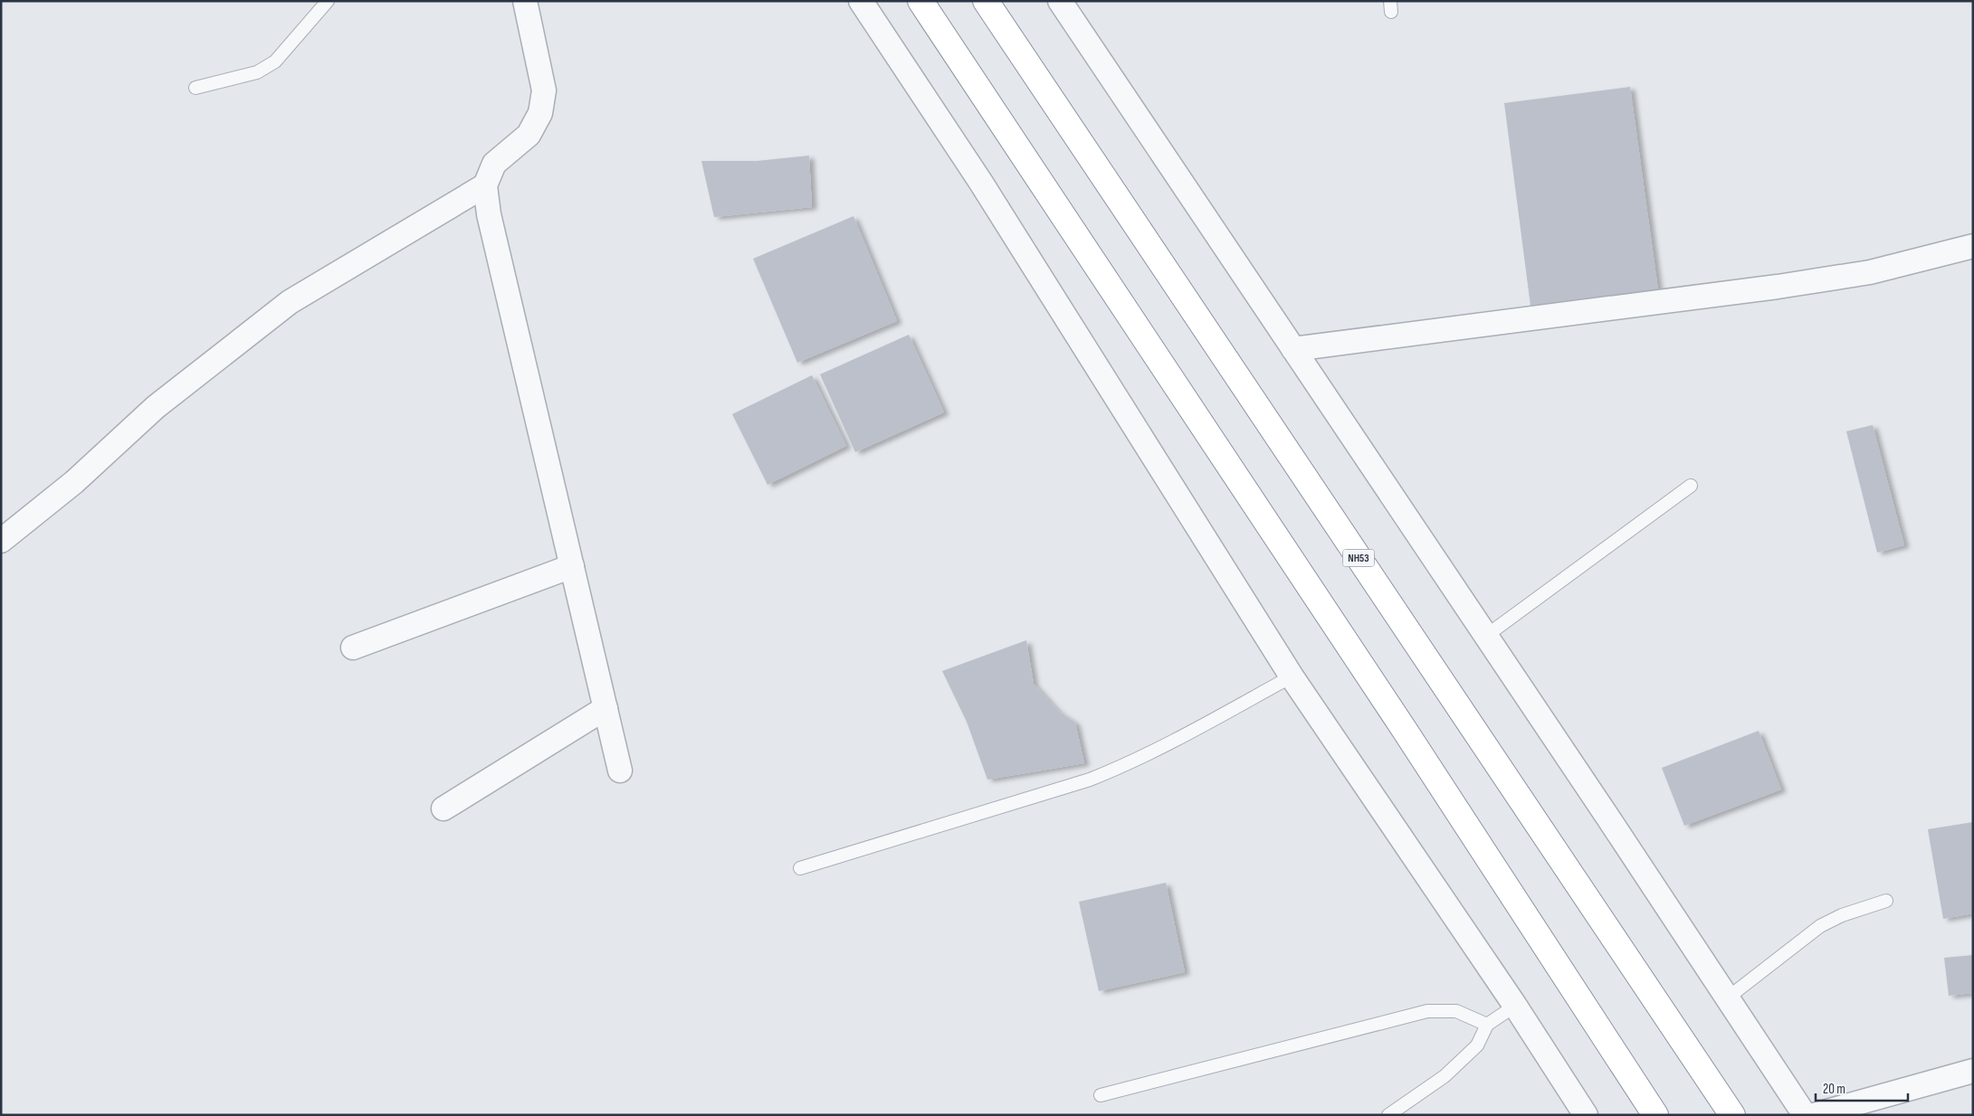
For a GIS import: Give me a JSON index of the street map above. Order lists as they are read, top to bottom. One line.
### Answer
{"streets":{"highway":["NH53"]},"scale_bar":"20 m"}
